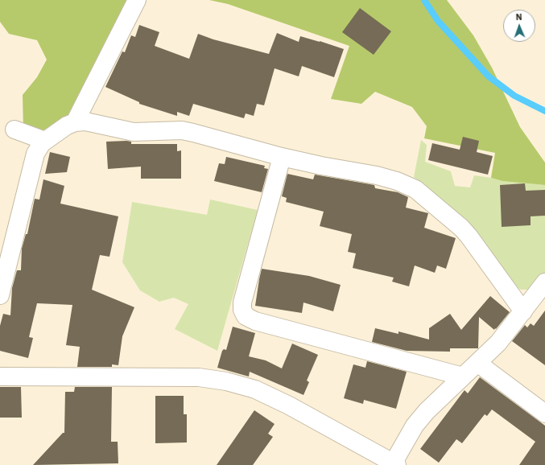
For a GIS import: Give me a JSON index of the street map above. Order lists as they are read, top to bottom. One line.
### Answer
{"north":"top"}
